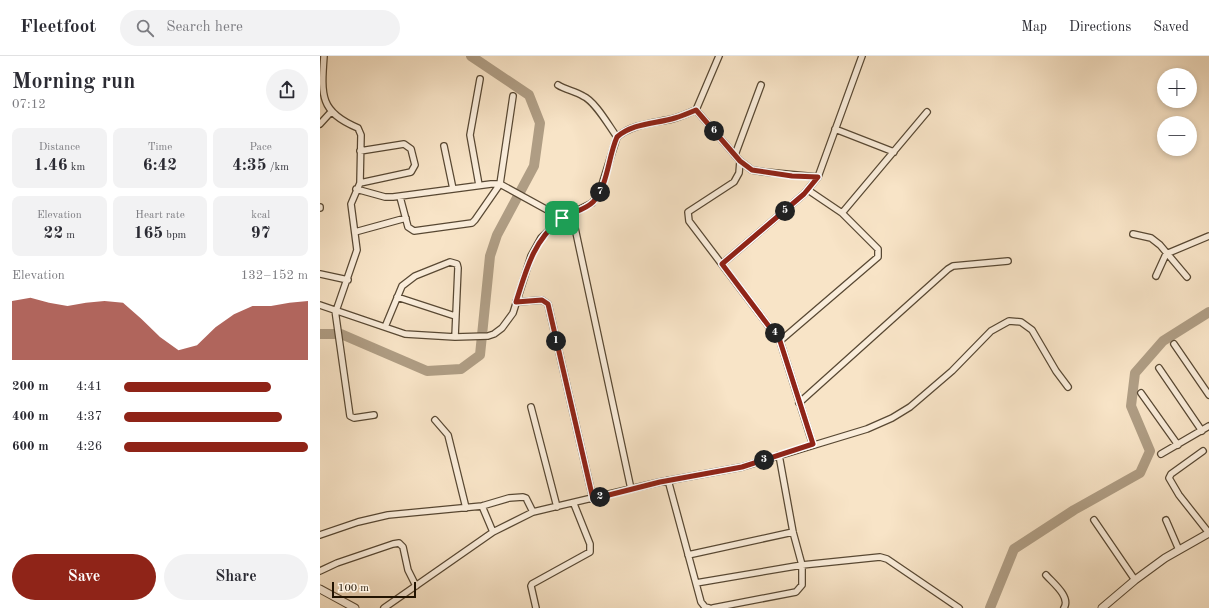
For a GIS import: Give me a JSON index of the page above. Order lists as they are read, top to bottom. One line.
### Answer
{"scale_bar":"100 m","page":{"header":"Fleetfoot","search":"Search here","nav":["Map","Directions","Saved"],"heading":["Morning run","07:12"],"map_buttons":["+","−"],"pins":["6","7","5","4","1","3","2"],"stats":[["Distance","1.46 km"],["Time","6:42"],["Pace","4:35 /km"],["Elevation","22 m"],["Heart rate","165 bpm"],["kcal","97"]],"chart":["Elevation","132–152 m"],"list":[{"name":"200 m","note":"4:41"},{"name":"400 m","note":"4:37"},{"name":"600 m","note":"4:26"}],"buttons":["Save","Share"],"scale":"100 m"}}
